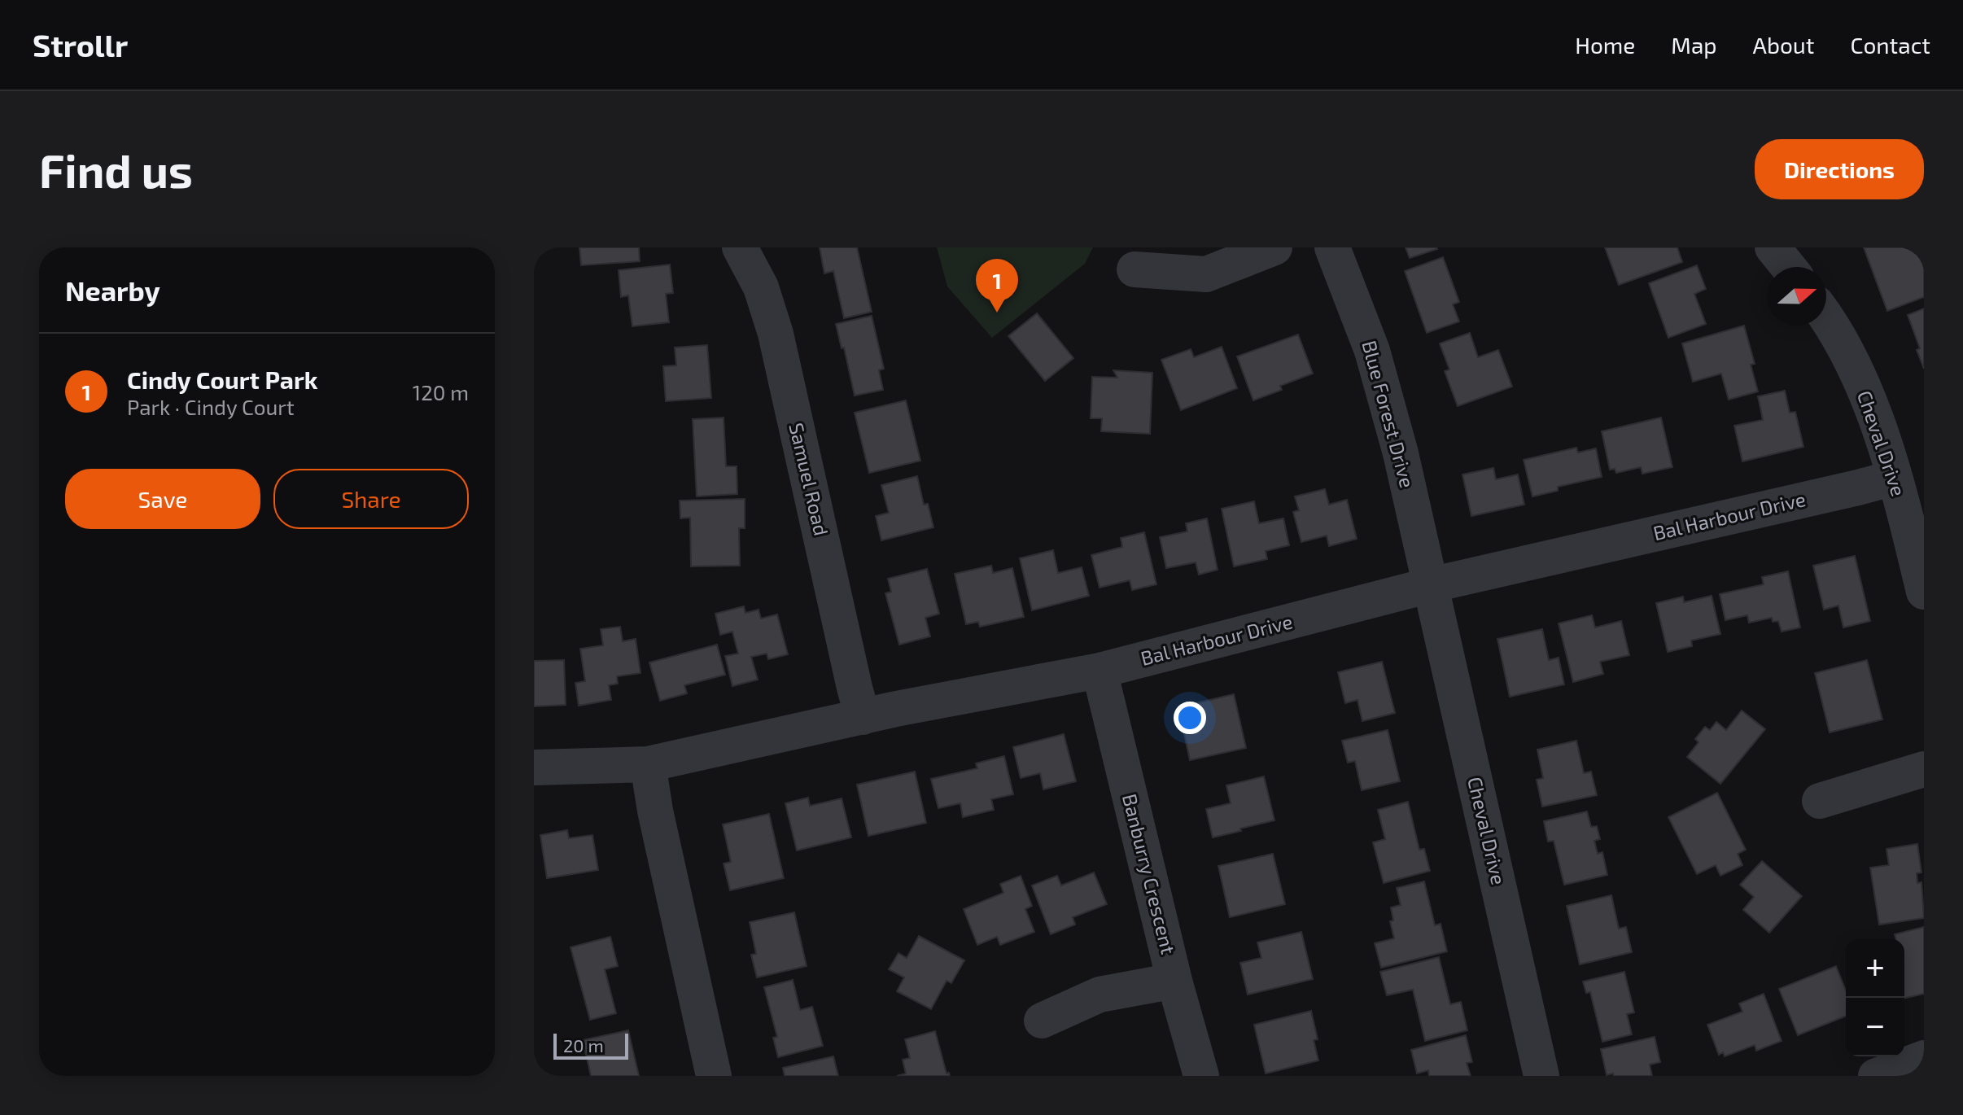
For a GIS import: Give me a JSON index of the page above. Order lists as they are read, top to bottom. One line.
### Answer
{"streets":{"street":["Blue Forest Drive","Cheval Drive","Samuel Road","Bal Harbour Drive","Banburry Crescent"]},"crossings":[["Blue Forest Drive","Cheval Drive"],["Blue Forest Drive","Bal Harbour Drive"],["Cheval Drive","Bal Harbour Drive"],["Samuel Road","Bal Harbour Drive"],["Bal Harbour Drive","Banburry Crescent"]],"scale_bar":"20 m","north":"right","page":{"header":"Strollr","nav":["Home","Map","About","Contact"],"buttons":["Directions",["Save","Share"]],"title":"Find us","heading":"Nearby","pins":"1","list":[{"mark":"1","name":"Cindy Court Park","note":"Park · Cindy Court","value":"120 m"}],"map_buttons":["+","−"],"scale":"20 m"}}
